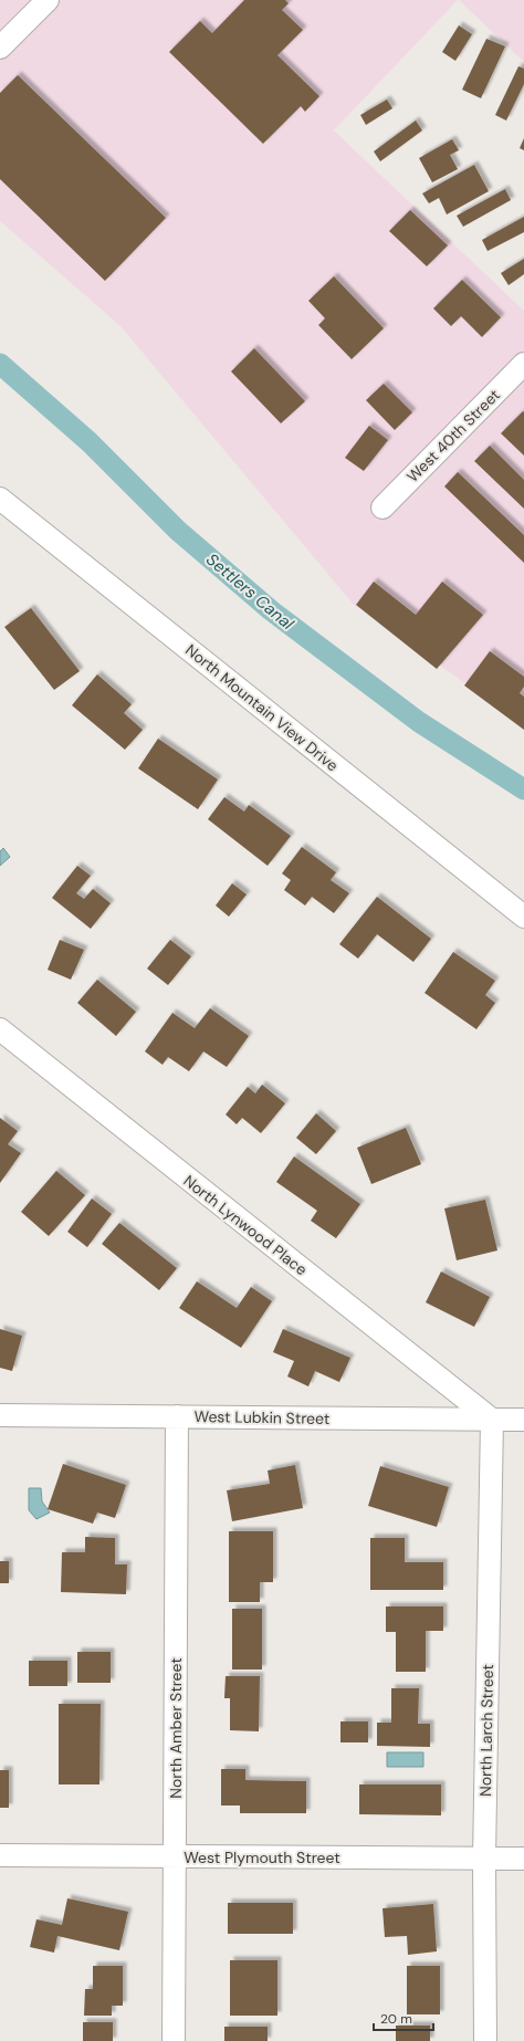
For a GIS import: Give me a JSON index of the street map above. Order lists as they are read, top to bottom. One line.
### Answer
{"streets":{"street":["West 40th Street","North Mountain View Drive","North Lynwood Place","West Lubkin Street","North Amber Street","North Larch Street","West Plymouth Street"]},"crossings":[["North Lynwood Place","West Lubkin Street"],["North Lynwood Place","North Larch Street"],["West Lubkin Street","North Amber Street"],["West Lubkin Street","North Larch Street"],["North Amber Street","West Plymouth Street"],["North Larch Street","West Plymouth Street"]],"water":["Settlers Canal"],"scale_bar":"20 m"}
